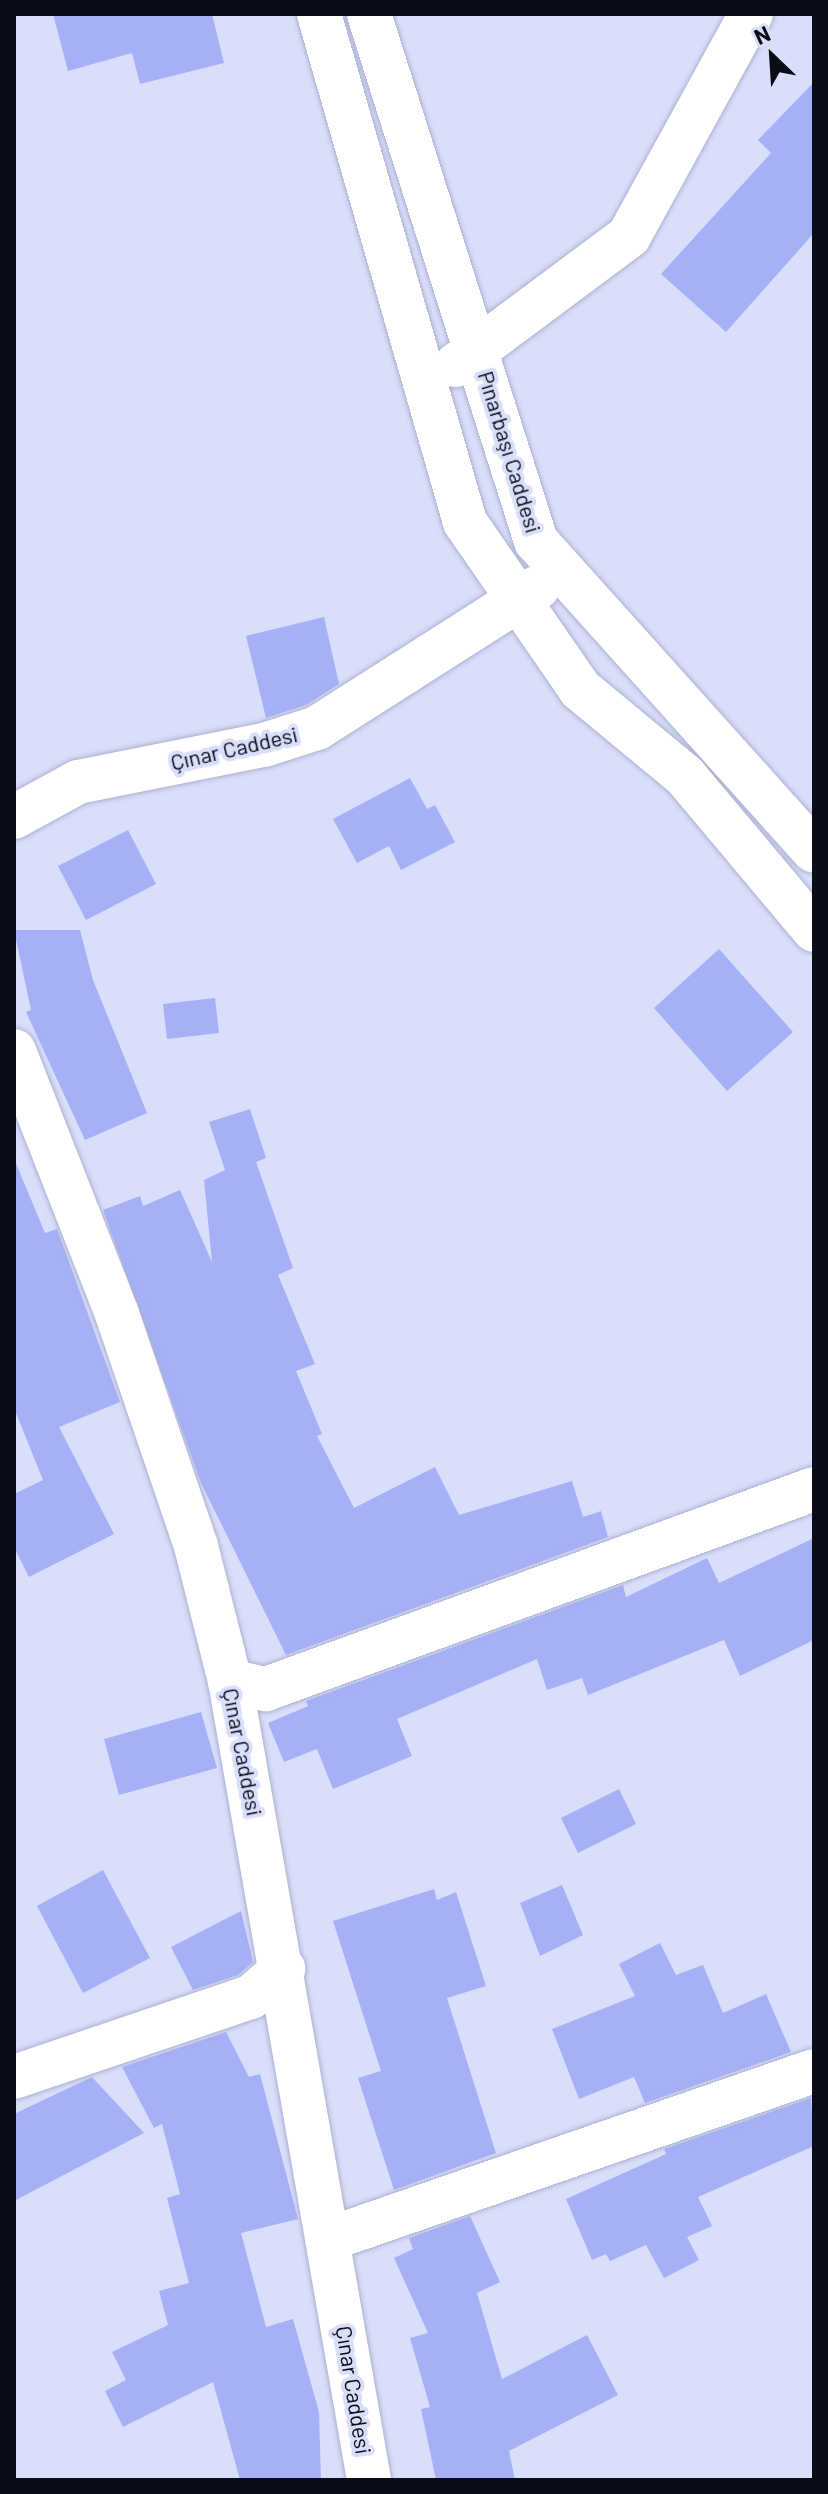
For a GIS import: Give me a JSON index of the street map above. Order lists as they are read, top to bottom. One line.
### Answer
{"streets":{"street":["Pınarbaşı Caddesi","Çınar Caddesi"]},"crossings":[["Pınarbaşı Caddesi","Çınar Caddesi"]],"north":"top left"}
